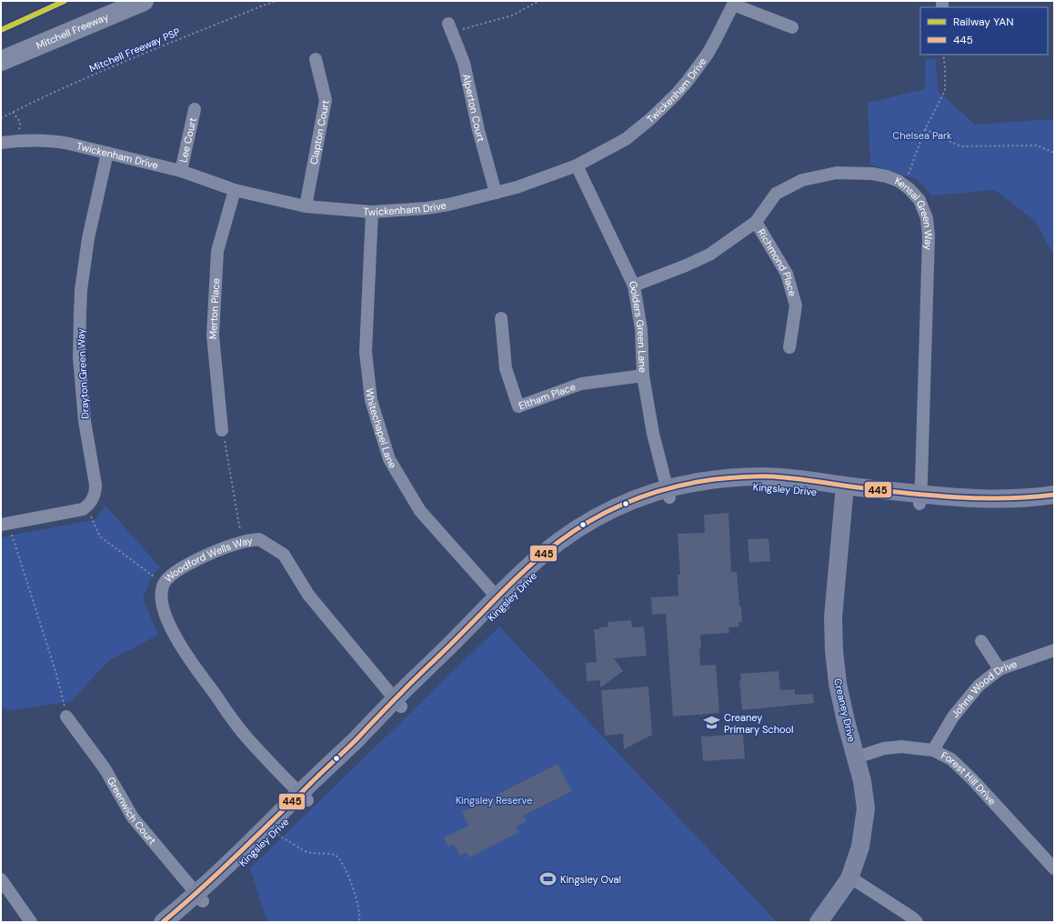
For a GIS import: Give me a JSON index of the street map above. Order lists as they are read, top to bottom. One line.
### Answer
{"streets":{"highway":["Mitchell Freeway"],"main road":["Kingsley Drive","Creaney Drive"],"street":["Twickenham Drive","Alperton Court","Clapton Court","Lee Court","Kensal Green Way","Richmond Place","Merton Place","Golders Green Lane","Drayton Green Way","Eltham Place","Whitechapel Lane","Woodford Wells Way","Johns Wood Drive","Forest Hill Drive","Greenwich Court"],"path":["Mitchell Freeway PSP"]},"crossings":[["Twickenham Drive","Alperton Court"],["Twickenham Drive","Clapton Court"],["Twickenham Drive","Lee Court"],["Twickenham Drive","Merton Place"],["Twickenham Drive","Golders Green Lane"],["Twickenham Drive","Drayton Green Way"],["Twickenham Drive","Whitechapel Lane"],["Kensal Green Way","Richmond Place"],["Kensal Green Way","Golders Green Lane"],["Kensal Green Way","Kingsley Drive"],["Golders Green Lane","Eltham Place"],["Golders Green Lane","Kingsley Drive"],["Whitechapel Lane","Kingsley Drive"],["Kingsley Drive","Woodford Wells Way"],["Kingsley Drive","Creaney Drive"],["Kingsley Drive","Greenwich Court"],["Johns Wood Drive","Forest Hill Drive"],["Creaney Drive","Forest Hill Drive"]],"parks":["Chelsea Park","Kingsley Reserve"],"places":{"school or university":["Creaney Primary School"],"sports":["Kingsley Oval"]},"lines":["rail line YAN","transit line 445"],"legend":["Railway YAN","445"]}
